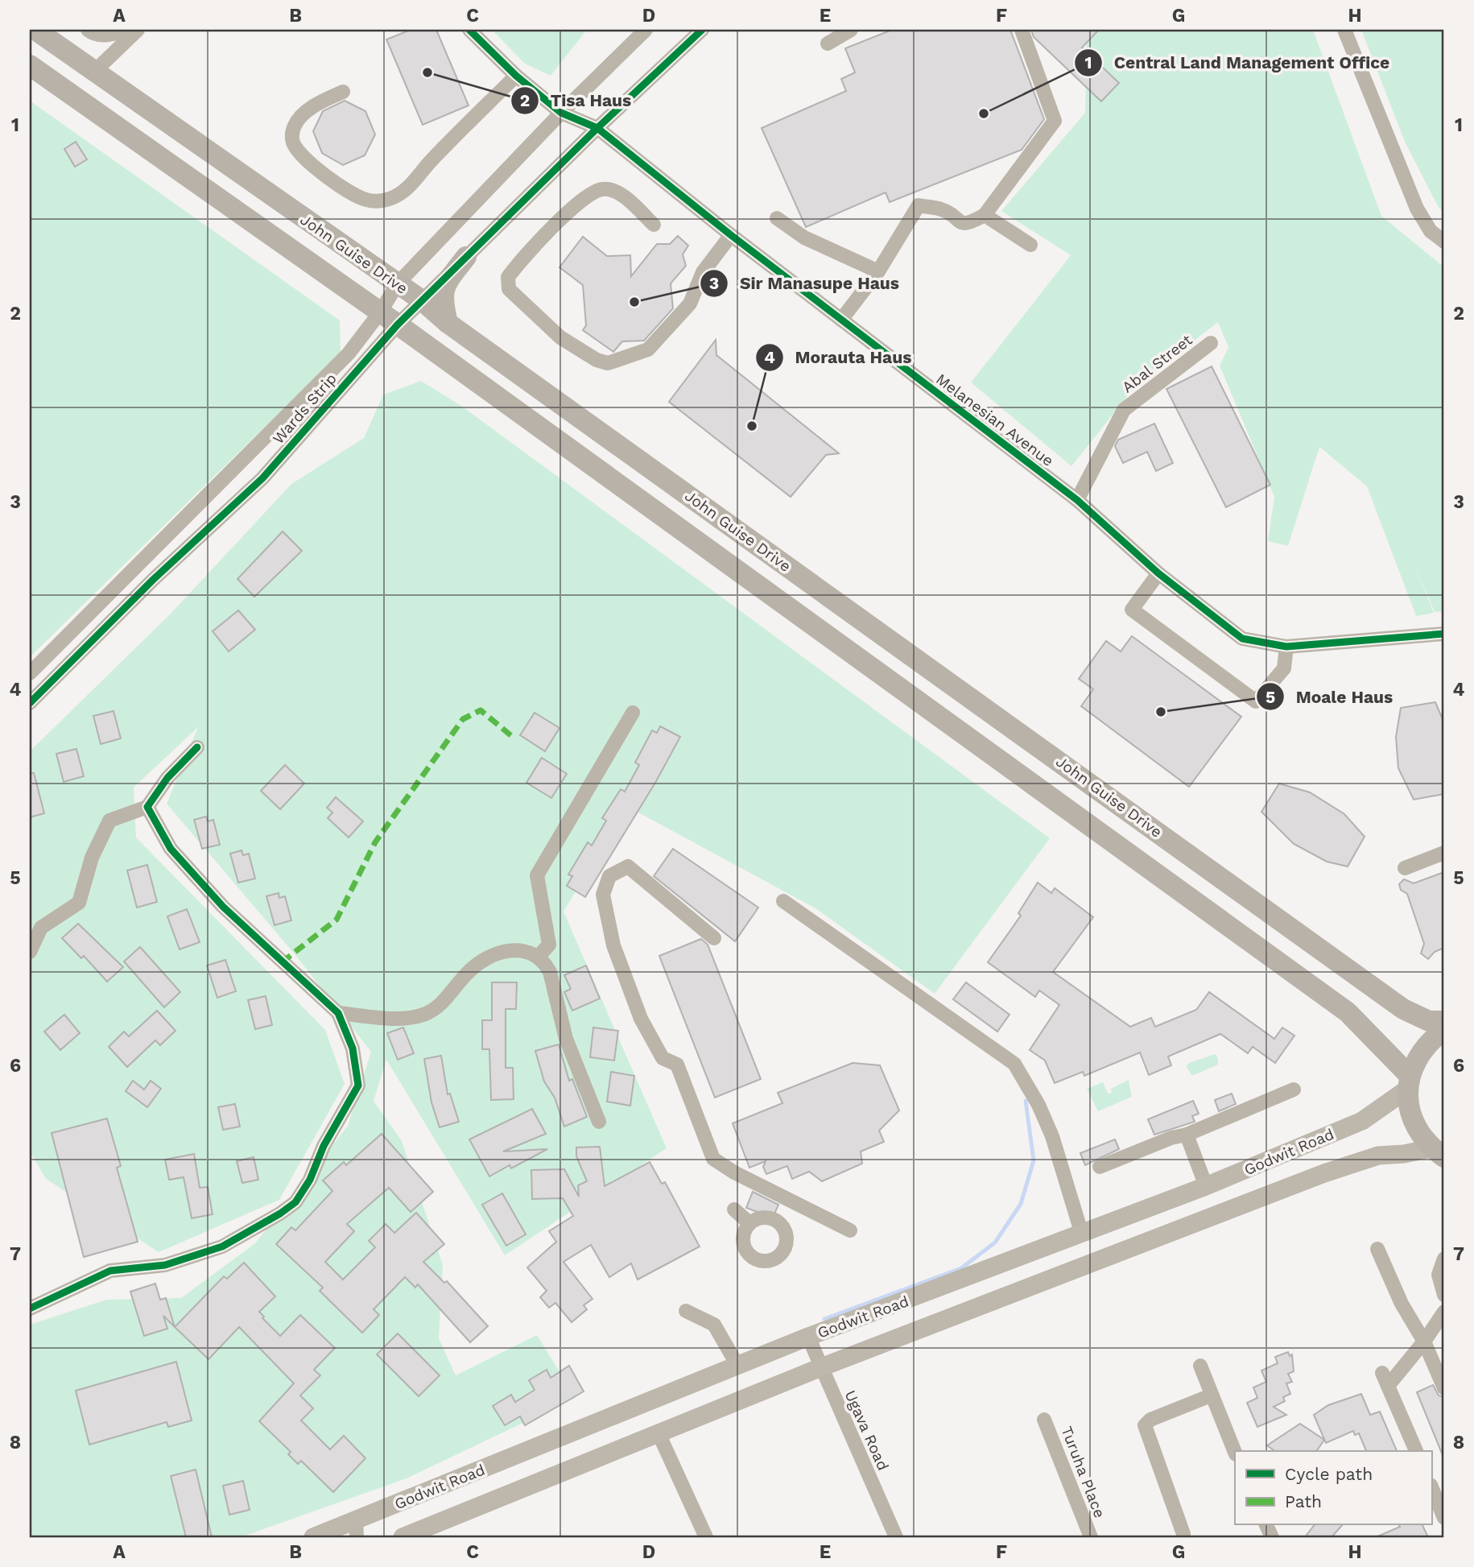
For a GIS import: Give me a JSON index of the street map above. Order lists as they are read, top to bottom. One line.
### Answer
{"streets":{"highway":["John Guise Drive"],"main road":["Godwit Road"],"street":["Abal Street","Wards Strip","Melanesian Avenue","Ugava Road","Turuha Place"]},"crossings":[["John Guise Drive","Wards Strip"],["Abal Street","Melanesian Avenue"],["Wards Strip","Melanesian Avenue"],["Godwit Road","Ugava Road"]],"places":["Tisa Haus","Central Land Management Office","Sir Manasupe Haus","Morauta Haus","Moale Haus"],"legend":["Cycle path","Path"],"grid":{"columns":["A","B","C","D","E","F","G","H"],"rows":["1","2","3","4","5","6","7","8"]}}
